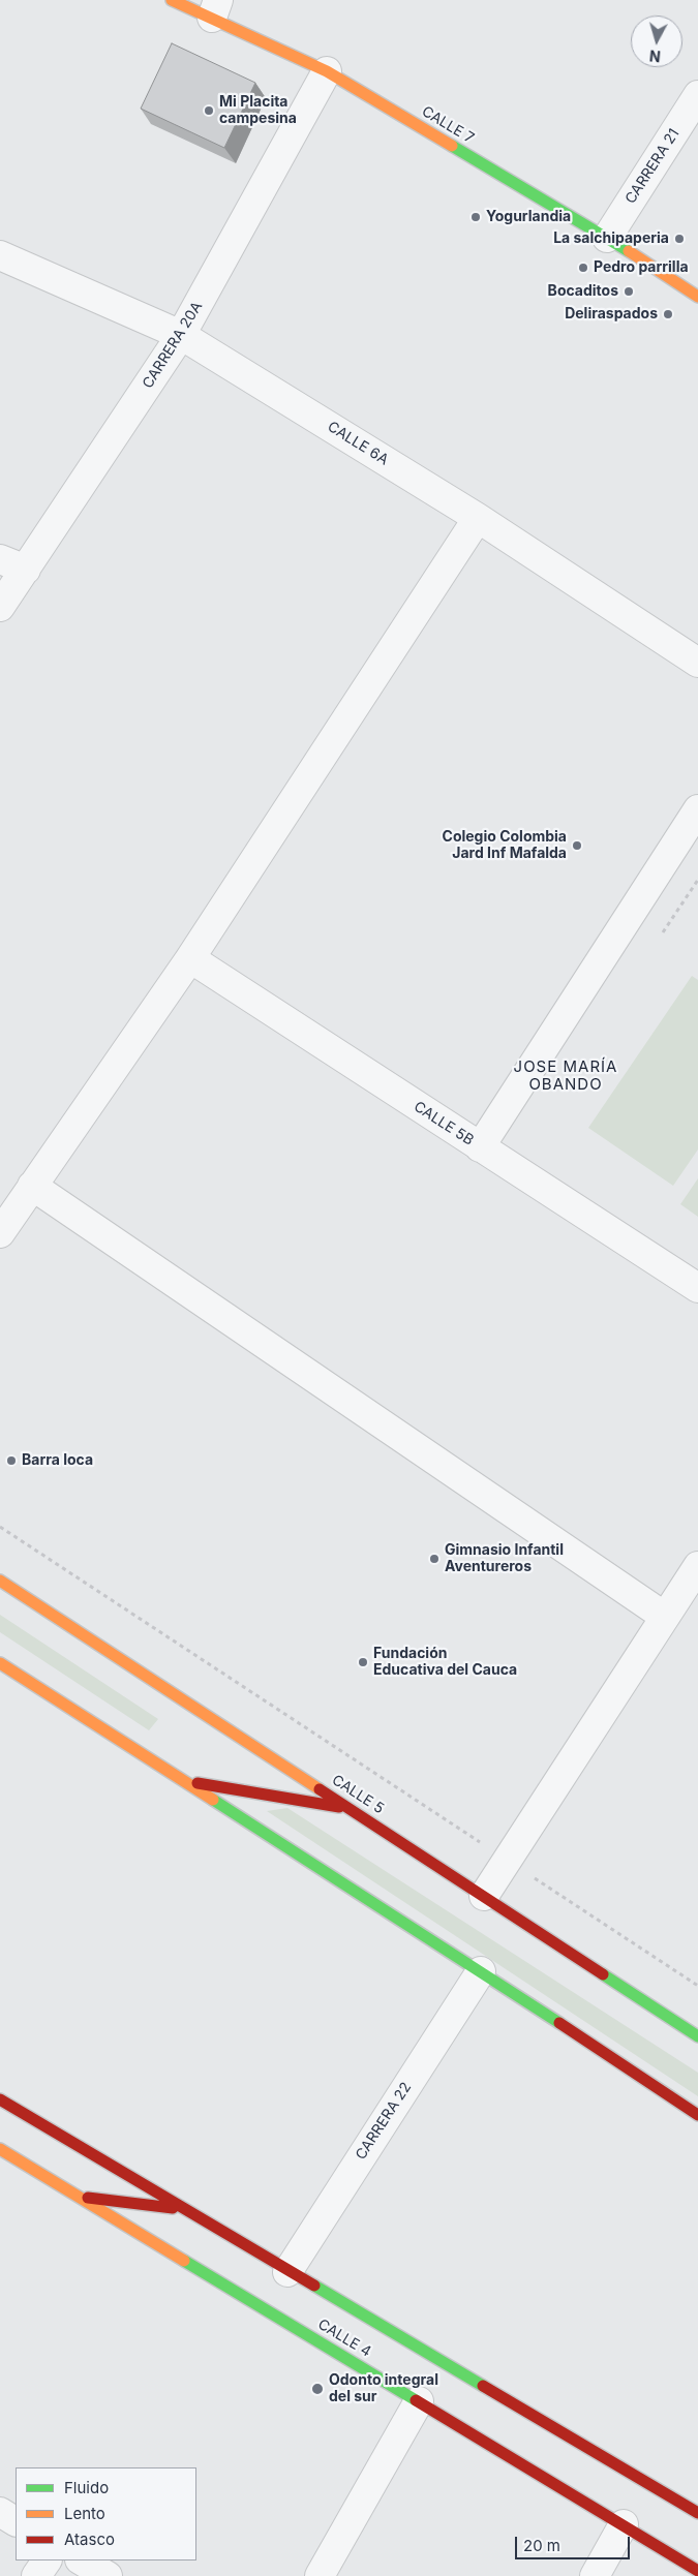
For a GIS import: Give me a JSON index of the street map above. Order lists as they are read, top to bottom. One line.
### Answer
{"streets":{"main road":["CALLE 7","CALLE 5","CALLE 4"],"street":["CARRERA 21","CARRERA 20A","CALLE 6A","CALLE 5B","CARRERA 22"]},"crossings":[["CALLE 7","CARRERA 21"],["CALLE 7","CARRERA 20A"],["CARRERA 20A","CALLE 6A"],["CARRERA 22","CALLE 4"]],"districts":["JOSE MARÍA OBANDO"],"places":["Mi Placita campesina","Yogurlandia","La salchipaperia","Pedro parrilla","Bocaditos","Deliraspados","Colegio Colombia Jard Inf Mafalda","Barra loca","Gimnasio Infantil Aventureros","Fundación Educativa del Cauca","Odonto integral del sur"],"legend":["Fluido","Lento","Atasco"],"scale_bar":"20 m","north":"bottom"}
